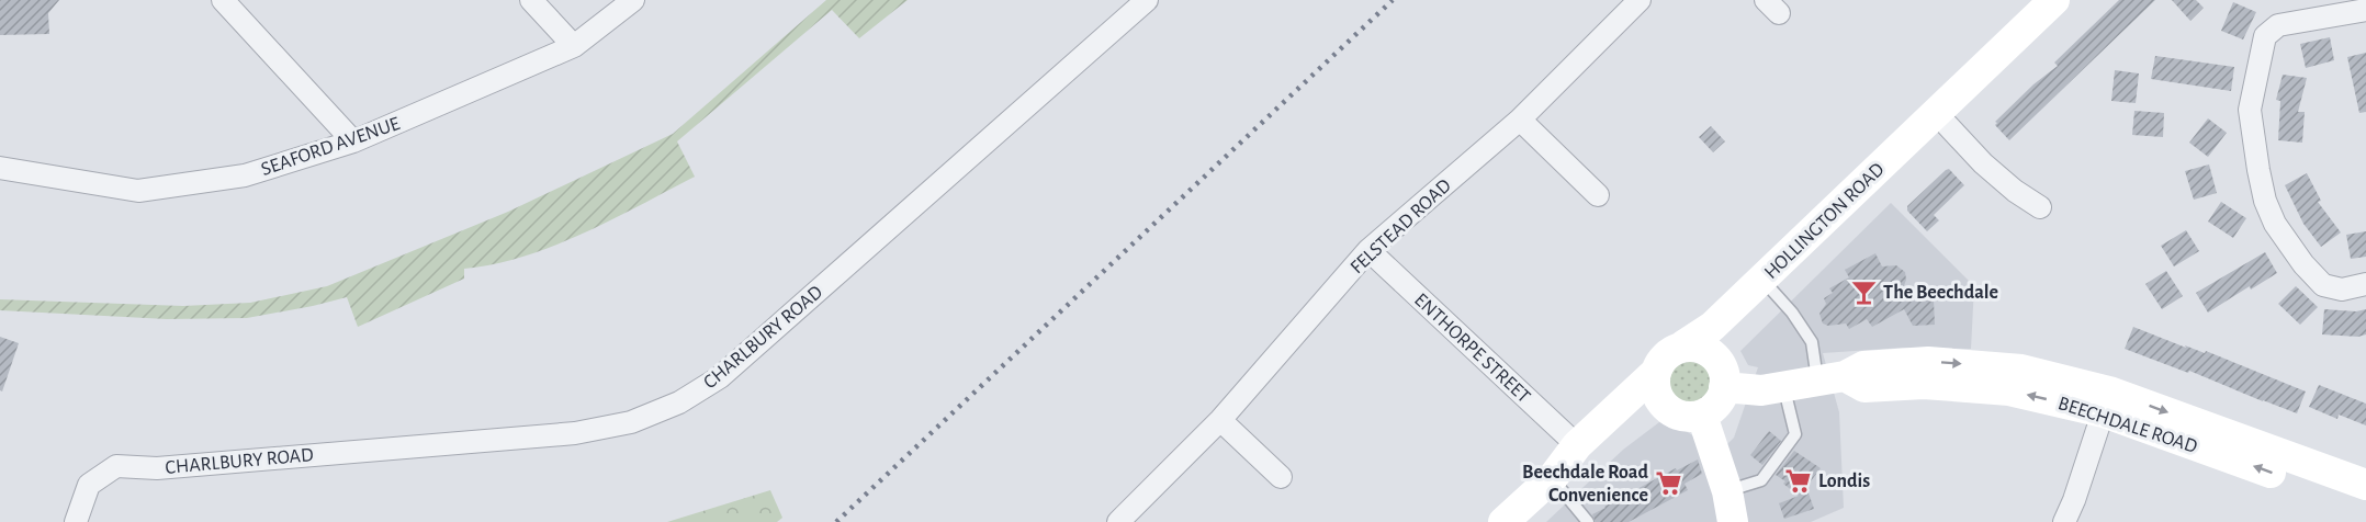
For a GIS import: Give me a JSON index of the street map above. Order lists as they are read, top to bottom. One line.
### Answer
{"streets":{"street":["SEAFORD AVENUE","HOLLINGTON ROAD","FELSTEAD ROAD","CHARLBURY ROAD","ENTHORPE STREET","BEECHDALE ROAD"]},"crossings":[["HOLLINGTON ROAD","BEECHDALE ROAD"],["FELSTEAD ROAD","ENTHORPE STREET"]],"places":{"bar":["The Beechdale"],"supermarket":["Londis","Beechdale Road Convenience"]}}
